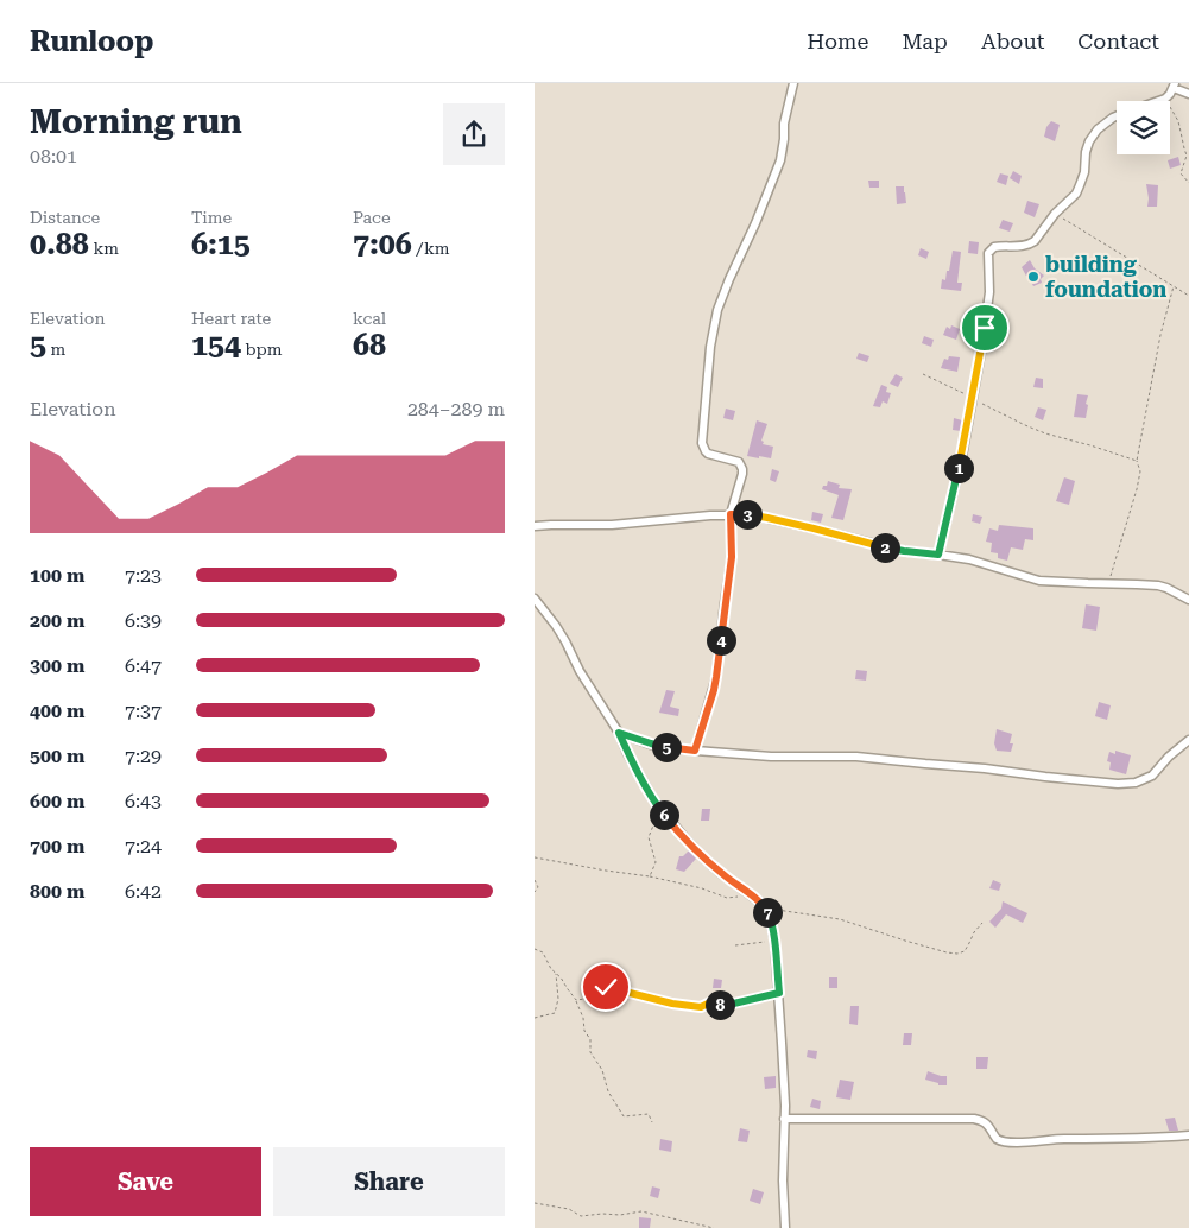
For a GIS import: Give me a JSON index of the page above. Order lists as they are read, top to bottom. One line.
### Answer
{"places":["building foundation"],"page":{"header":"Runloop","nav":["Home","Map","About","Contact"],"heading":["Morning run","08:01"],"stats":[["Distance","0.88 km"],["Time","6:15"],["Pace","7:06 /km"],["Elevation","5 m"],["Heart rate","154 bpm"],["kcal","68"]],"chart":["Elevation","284–289 m"],"pins":["1","3","2","4","5","6","7","8"],"list":[{"name":"100 m","note":"7:23"},{"name":"200 m","note":"6:39"},{"name":"300 m","note":"6:47"},{"name":"400 m","note":"7:37"},{"name":"500 m","note":"7:29"},{"name":"600 m","note":"6:43"},{"name":"700 m","note":"7:24"},{"name":"800 m","note":"6:42"}],"buttons":["Save","Share"]}}
